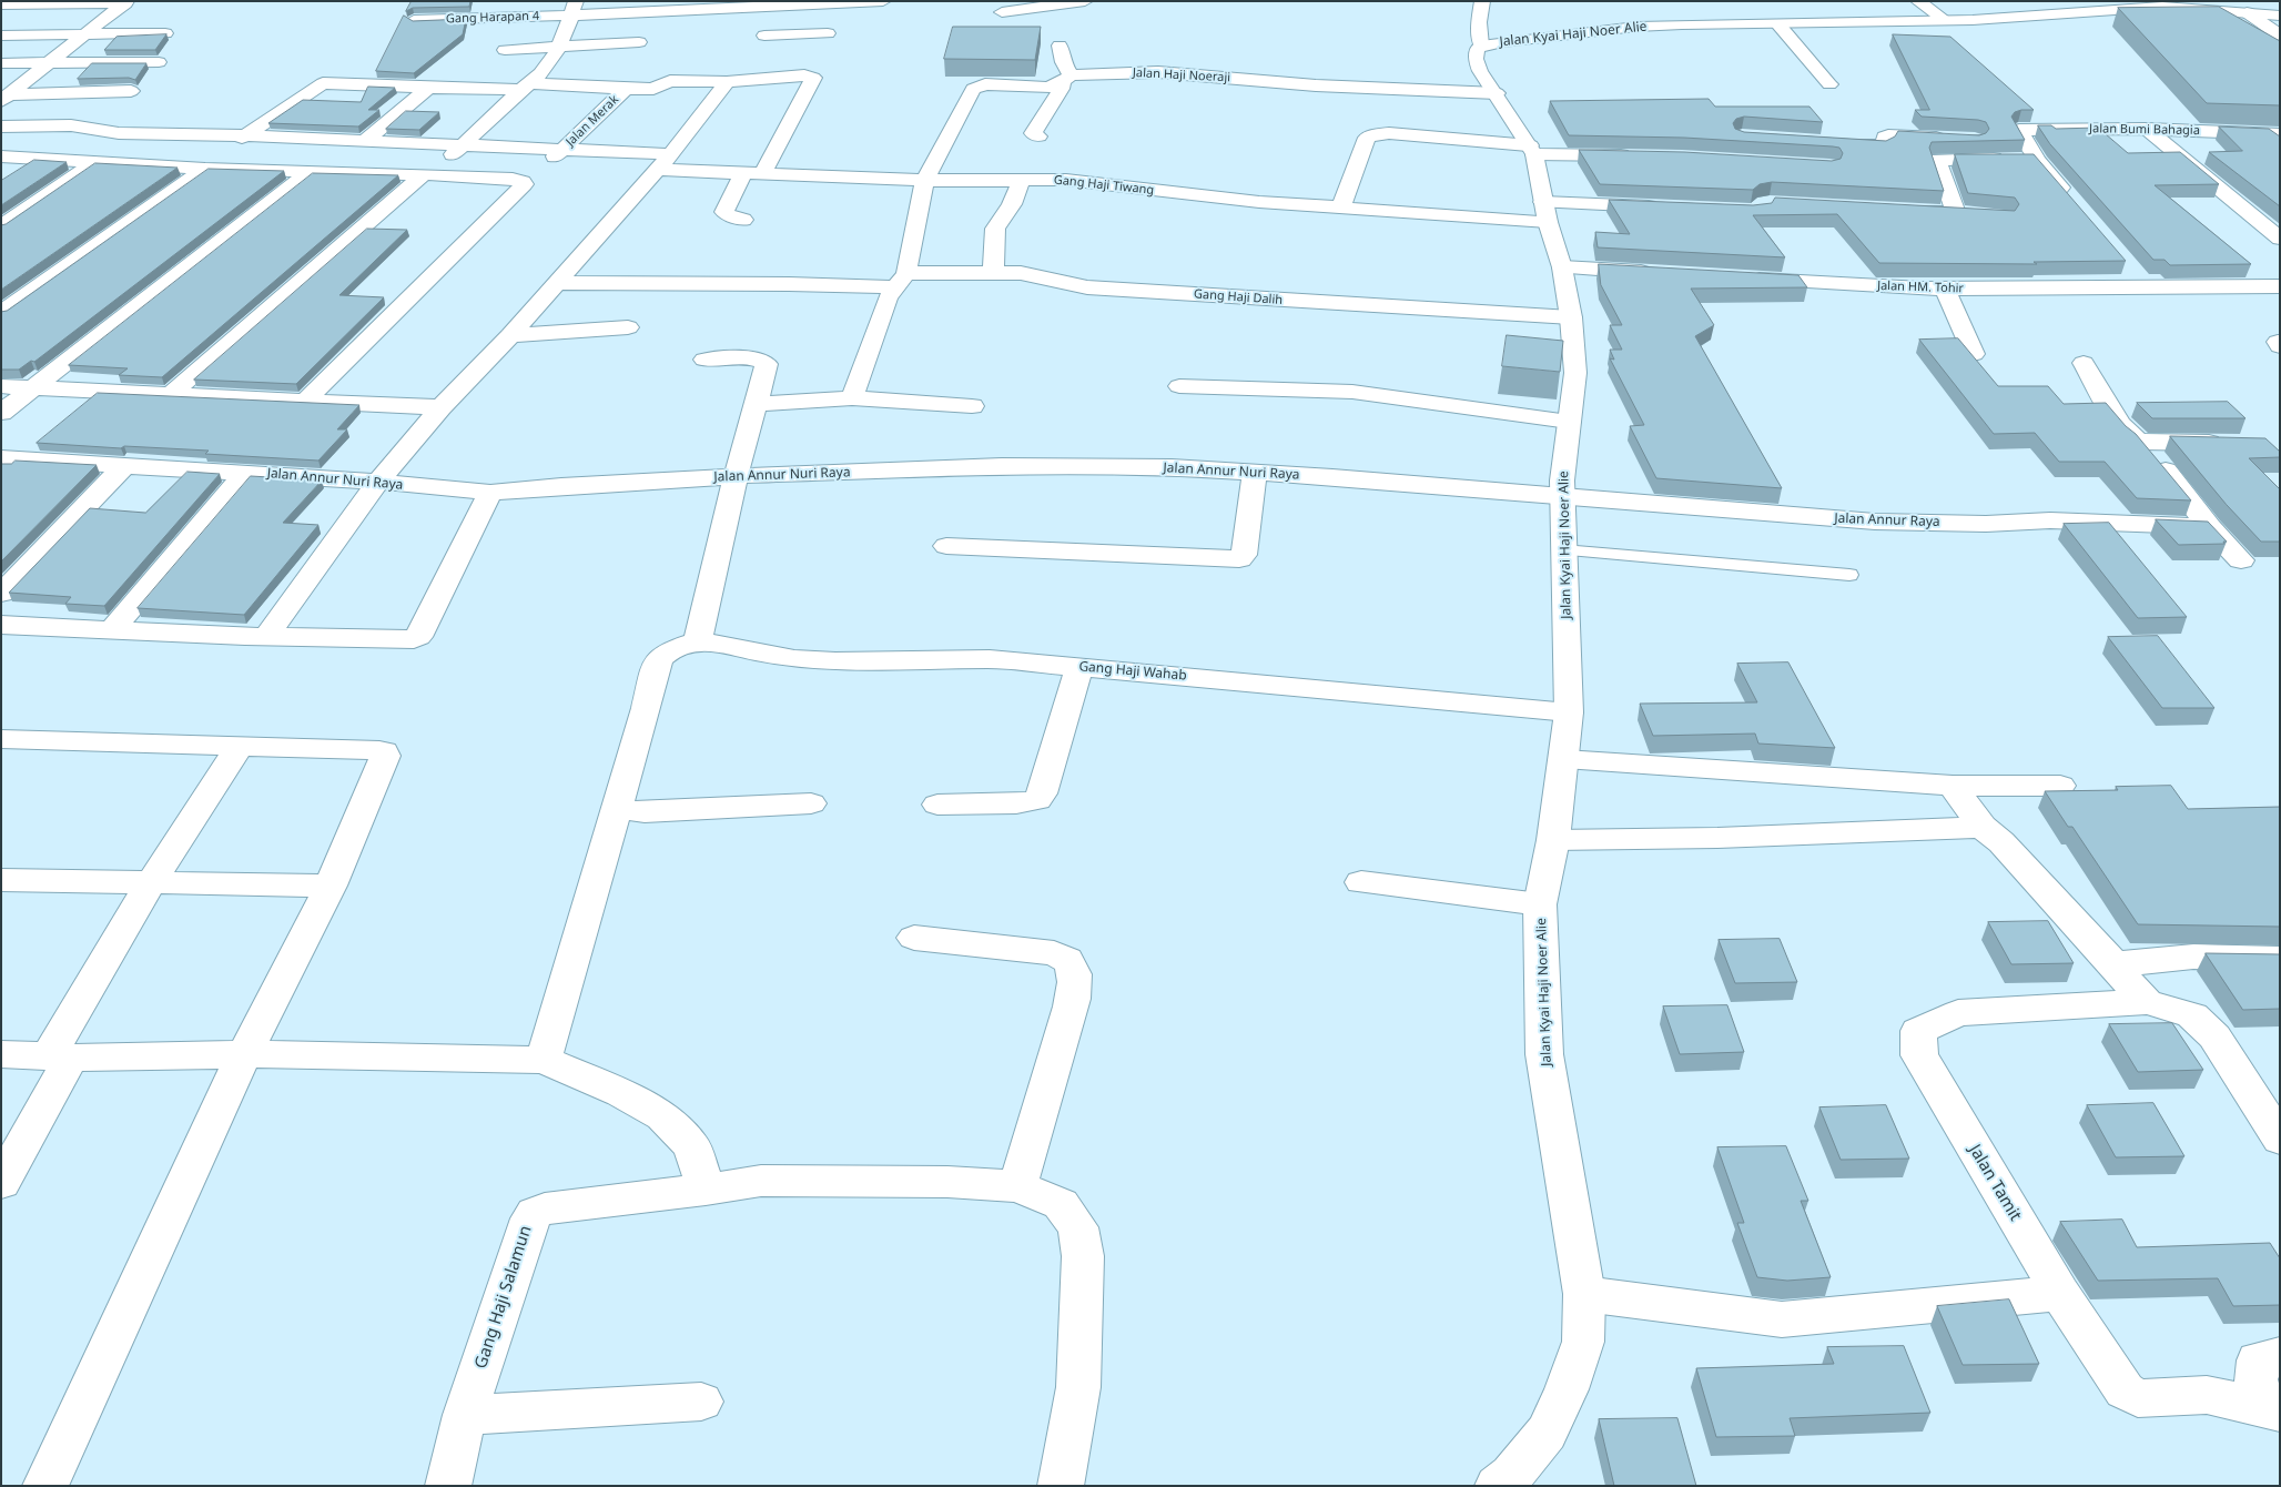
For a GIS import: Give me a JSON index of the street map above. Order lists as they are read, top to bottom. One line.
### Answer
{"streets":{"street":["Gang Harapan 4","Jalan Kyai Haji Noer Alie","Jalan Haji Noeraji","Jalan Merak","Jalan Bumi Bahagia","Gang Haji Tiwang","Jalan HM. Tohir","Gang Haji Dalih","Jalan Annur Nuri Raya","Jalan Annur Raya","Gang Haji Wahab","Jalan Tamit","Gang Haji Salamun"]},"crossings":[["Jalan Kyai Haji Noer Alie","Jalan Haji Noeraji"],["Jalan Kyai Haji Noer Alie","Gang Haji Tiwang"],["Jalan Kyai Haji Noer Alie","Gang Haji Dalih"],["Jalan Kyai Haji Noer Alie","Jalan Annur Nuri Raya"],["Jalan Kyai Haji Noer Alie","Jalan Annur Raya"],["Jalan Kyai Haji Noer Alie","Gang Haji Wahab"],["Jalan Haji Noeraji","Gang Haji Tiwang"],["Jalan Haji Noeraji","Gang Haji Dalih"],["Jalan Merak","Gang Haji Tiwang"],["Jalan Annur Nuri Raya","Jalan Annur Raya"]]}
